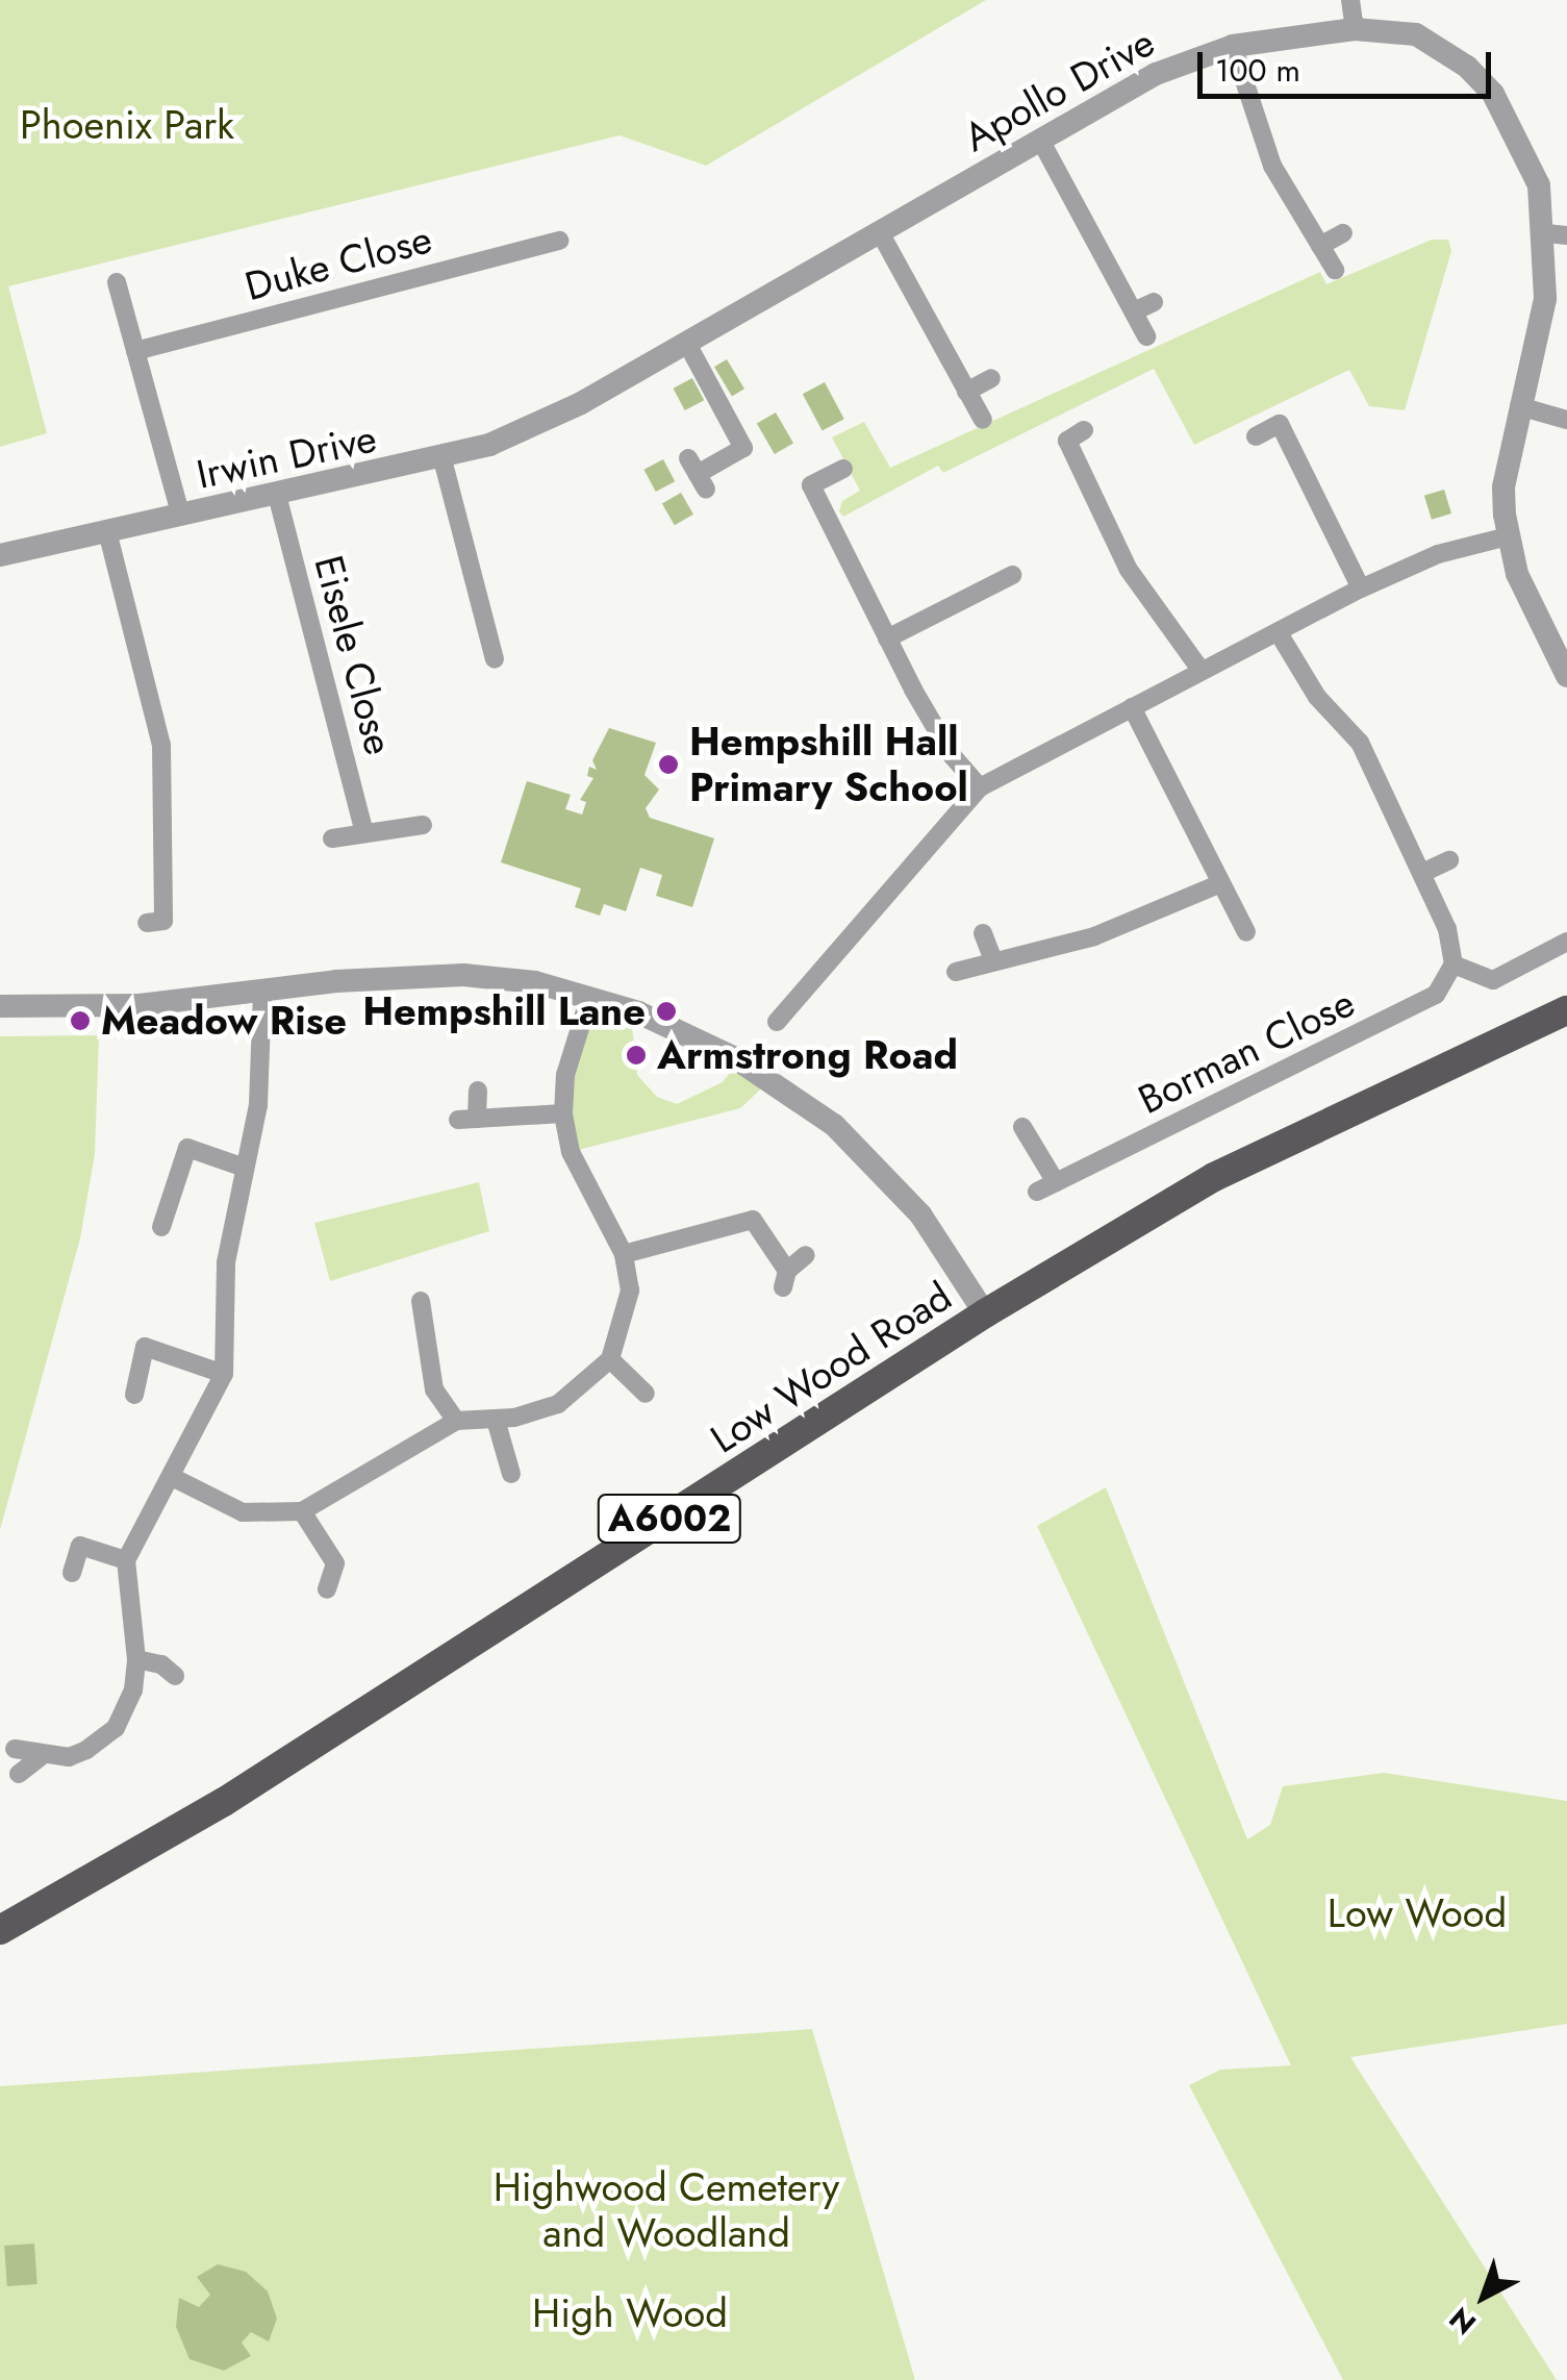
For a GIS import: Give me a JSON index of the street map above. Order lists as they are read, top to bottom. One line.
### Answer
{"streets":{"main road":["Low Wood Road","A6002"],"street":["Apollo Drive","Duke Close","Irwin Drive","Eisele Close","Borman Close"]},"crossings":[["Apollo Drive","Irwin Drive"],["Irwin Drive","Eisele Close"]],"parks":["Phoenix Park","Low Wood","Highwood Cemetery and Woodland","High Wood"],"places":["Hempshill Hall Primary School","Hempshill Lane","Meadow Rise","Armstrong Road"],"scale_bar":"100 m","north":"bottom left"}
